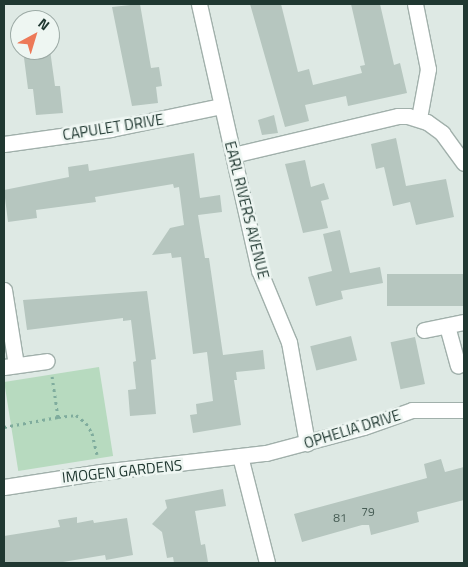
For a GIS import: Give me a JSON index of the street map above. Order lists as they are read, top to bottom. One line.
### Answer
{"streets":{"street":["CAPULET DRIVE","EARL RIVERS AVENUE","OPHELIA DRIVE","IMOGEN GARDENS"]},"crossings":[["CAPULET DRIVE","EARL RIVERS AVENUE"],["EARL RIVERS AVENUE","OPHELIA DRIVE"],["OPHELIA DRIVE","IMOGEN GARDENS"]],"house_numbers":["79","81"],"north":"top right"}
